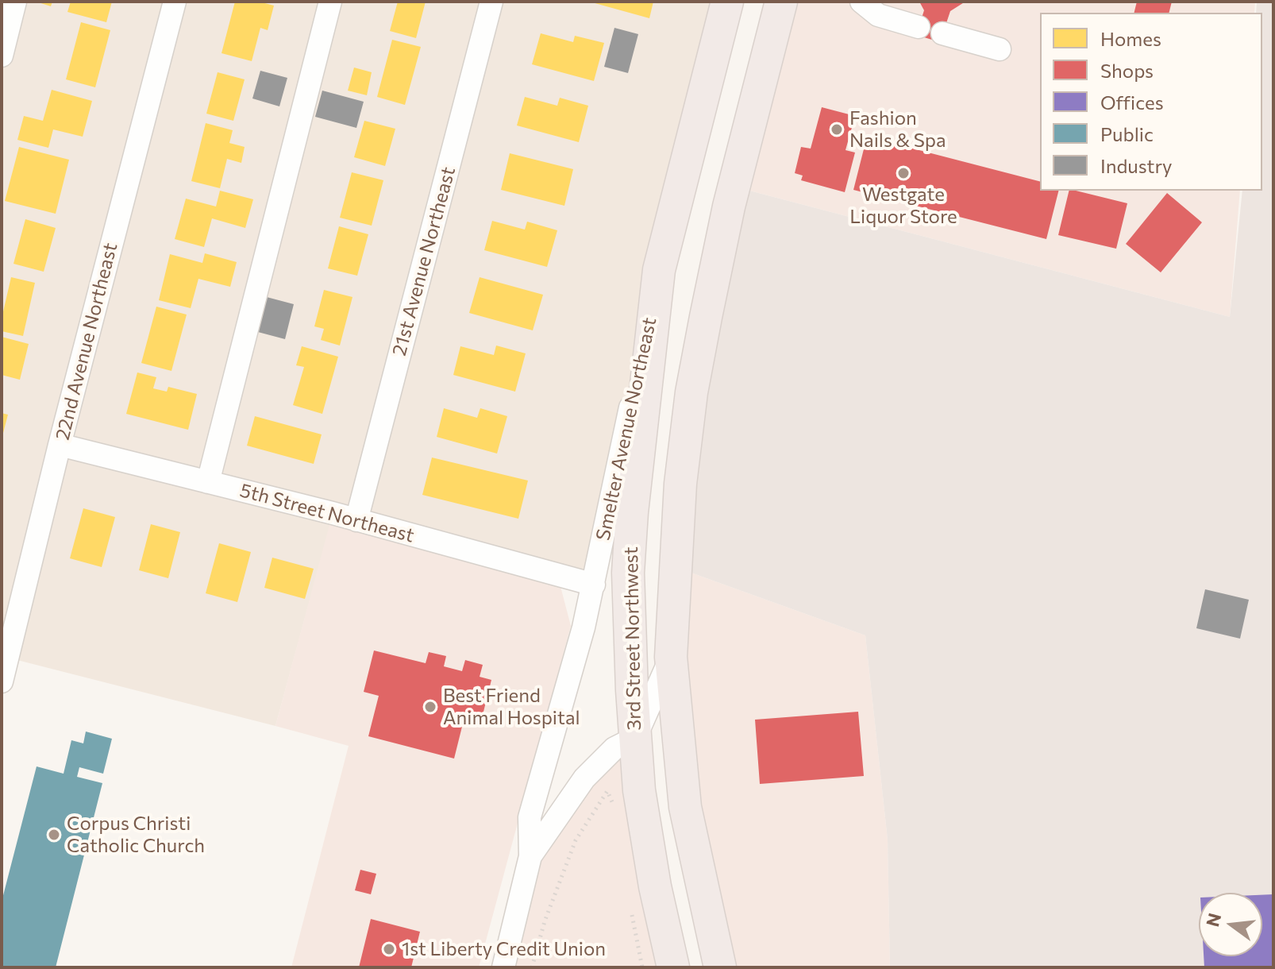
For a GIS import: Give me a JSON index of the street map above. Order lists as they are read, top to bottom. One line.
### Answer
{"streets":{"highway":["Smelter Avenue Northeast","3rd Street Northwest"],"street":["21st Avenue Northeast","22nd Avenue Northeast","5th Street Northeast"]},"crossings":[["21st Avenue Northeast","5th Street Northeast"],["22nd Avenue Northeast","5th Street Northeast"],["Smelter Avenue Northeast","5th Street Northeast"],["Smelter Avenue Northeast","3rd Street Northwest"]],"places":["Fashion Nails & Spa","Westgate Liquor Store","Best Friend Animal Hospital","Corpus Christi Catholic Church","1st Liberty Credit Union"],"legend":["Homes","Shops","Offices","Public","Industry"],"north":"left"}
